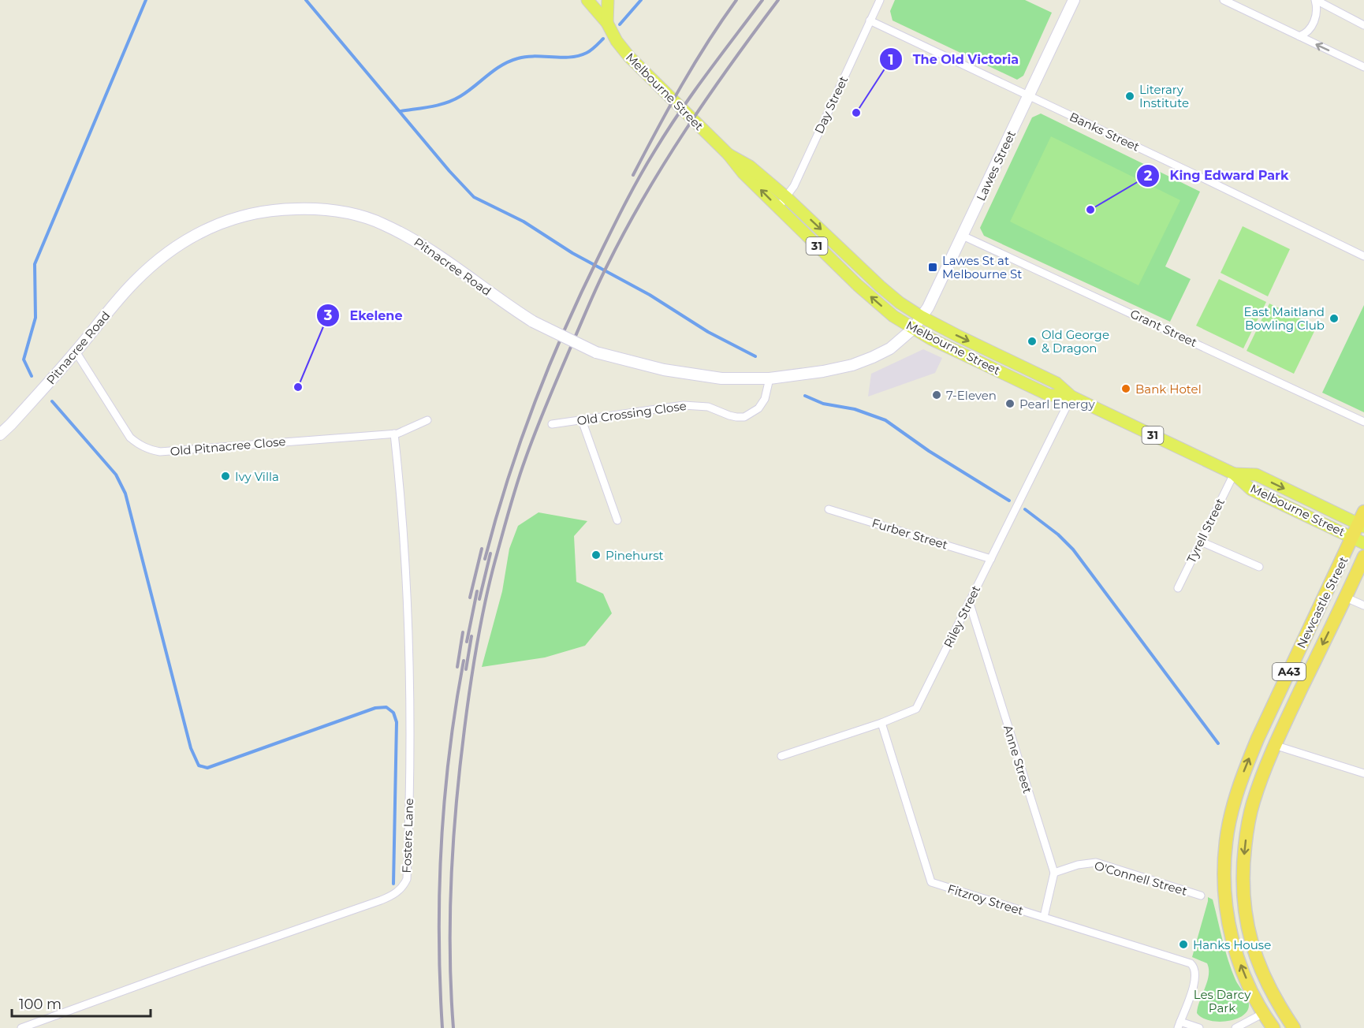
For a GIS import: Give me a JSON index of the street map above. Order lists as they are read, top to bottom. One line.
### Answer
{"streets":{"highway":["Newcastle Street","A43"],"main road":["Melbourne Street","Lawes Street","31","Pitnacree Road"],"street":["Day Street","Banks Street","Grant Street","Old Crossing Close","Old Pitnacree Close","Tyrell Street","Furber Street","Riley Street","Anne Street","Fosters Lane","O'Connell Street","Fitzroy Street"]},"crossings":[["Melbourne Street","Day Street"],["Melbourne Street","Lawes Street"],["Melbourne Street","Pitnacree Road"],["Melbourne Street","Tyrell Street"],["Melbourne Street","Newcastle Street"],["Melbourne Street","Riley Street"],["Day Street","Banks Street"],["Banks Street","Lawes Street"],["Lawes Street","Pitnacree Road"],["Lawes Street","Grant Street"],["Pitnacree Road","Old Crossing Close"],["Pitnacree Road","Old Pitnacree Close"],["Old Pitnacree Close","Fosters Lane"],["Furber Street","Riley Street"],["Newcastle Street","A43"],["Riley Street","Anne Street"],["Riley Street","Fitzroy Street"],["Anne Street","O'Connell Street"],["Anne Street","Fitzroy Street"]],"parks":["Les Darcy Park"],"places":{"other":["Literary Institute","The Old Victoria","King Edward Park","East Maitland Bowling Club","Old George & Dragon","Ekelene","Bank Hotel","7-Eleven","Pearl Energy","Ivy Villa","Pinehurst","Hanks House"],"transit":["Lawes St at Melbourne St"]},"scale_bar":"100 m"}
